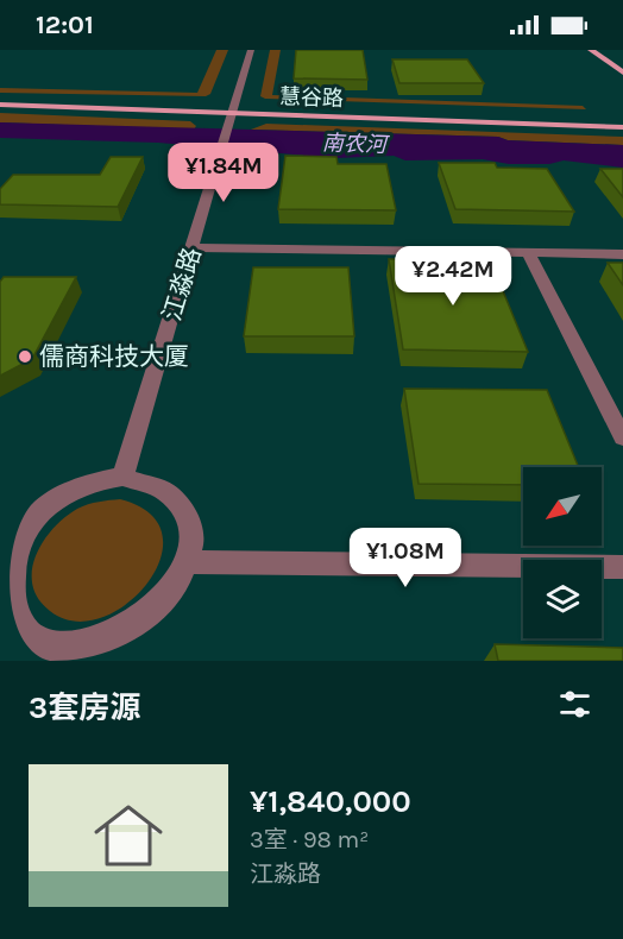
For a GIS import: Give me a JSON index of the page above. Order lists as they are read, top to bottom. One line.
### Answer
{"streets":{"main road":["慧谷路"],"street":["江淼路"]},"crossings":[["慧谷路","江淼路"]],"water":["南农河"],"places":["儒商科技大厦"],"north":"bottom left","page":{"status":"12:01","price":["¥1.84M","¥2.42M","¥1.08M"],"heading":"3套房源","list":[{"name":"¥1,840,000","note":"3室 · 98 m² · 江淼路"}]}}
